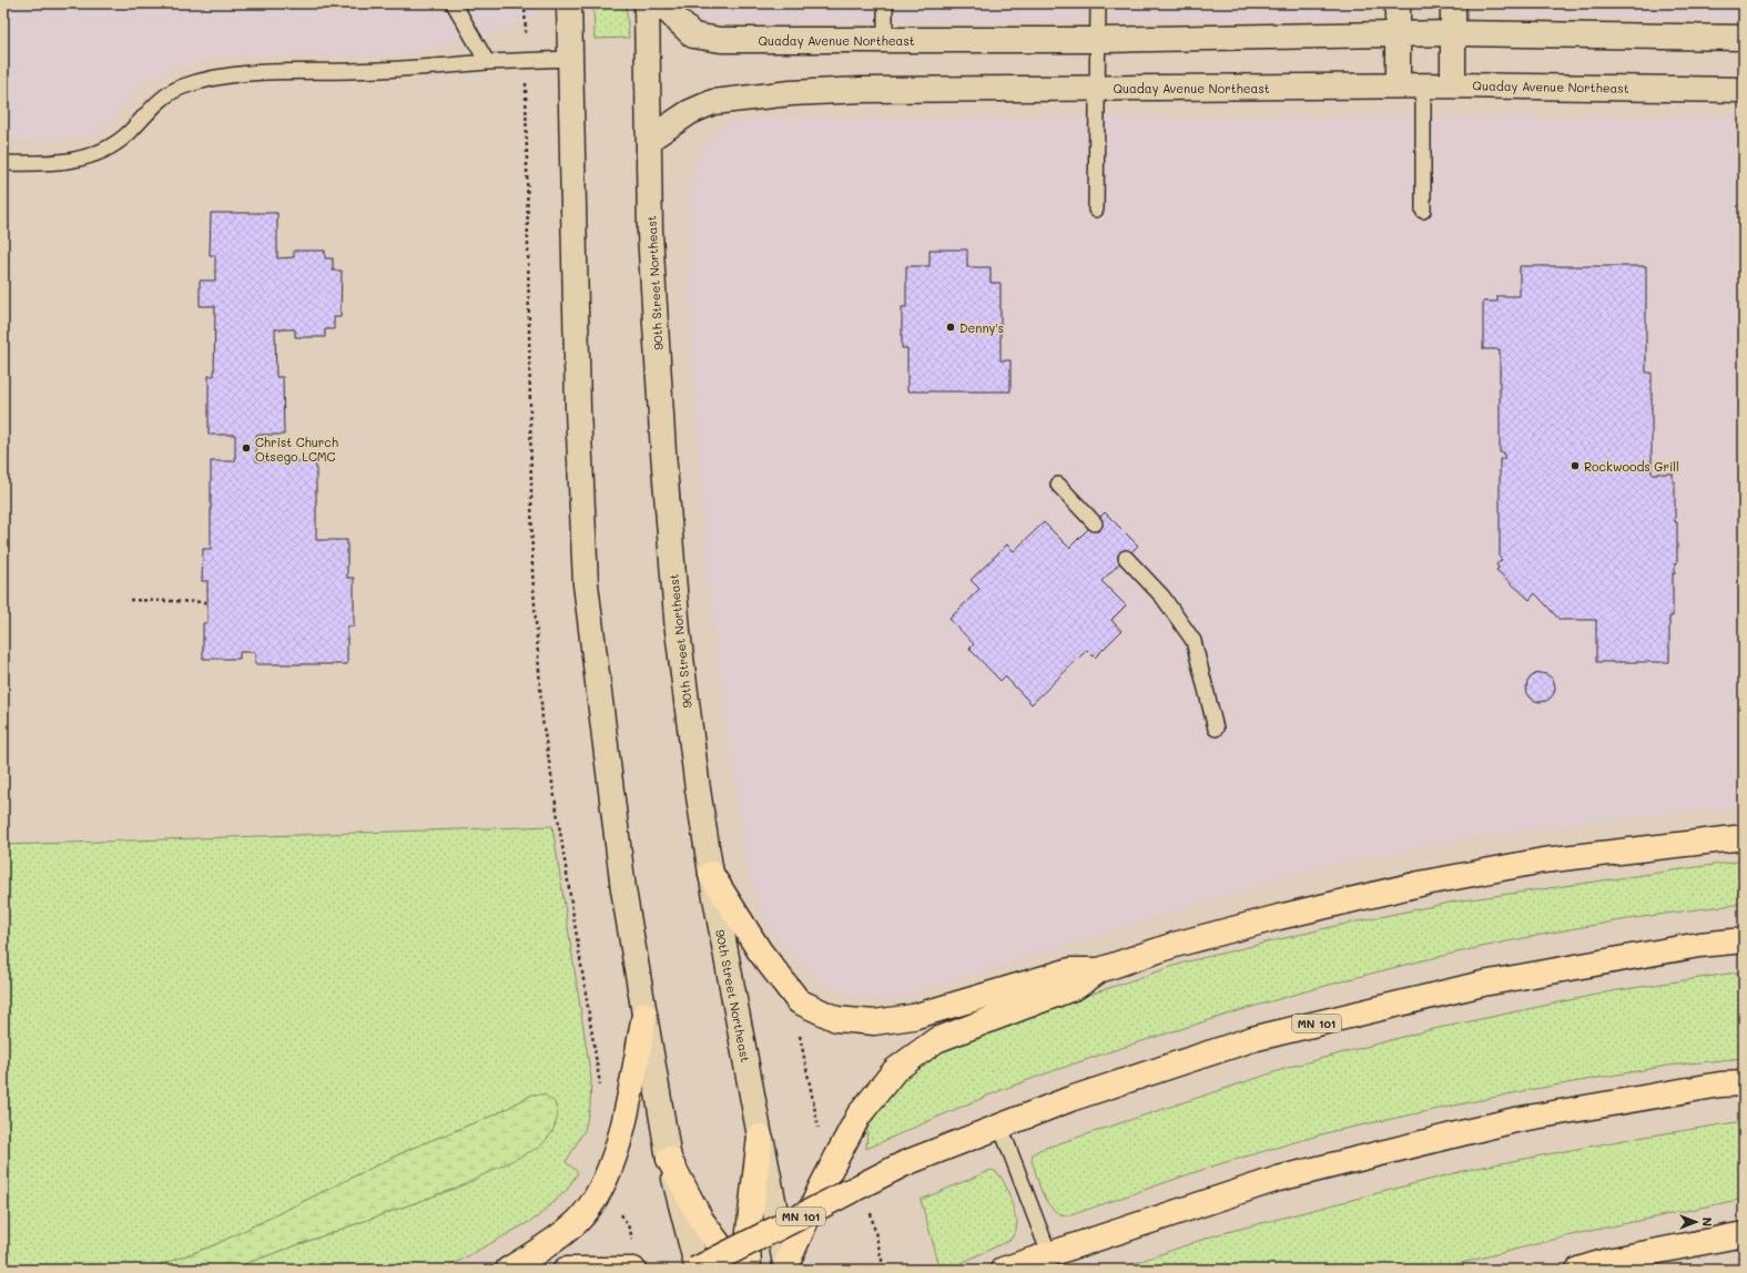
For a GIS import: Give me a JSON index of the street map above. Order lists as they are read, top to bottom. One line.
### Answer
{"streets":{"highway":["MN 101"],"street":["Quaday Avenue Northeast","90th Street Northeast"]},"crossings":[["Quaday Avenue Northeast","90th Street Northeast"]],"places":["Denny's","Christ Church Otsego LCMC","Rockwoods Grill"],"north":"right"}
